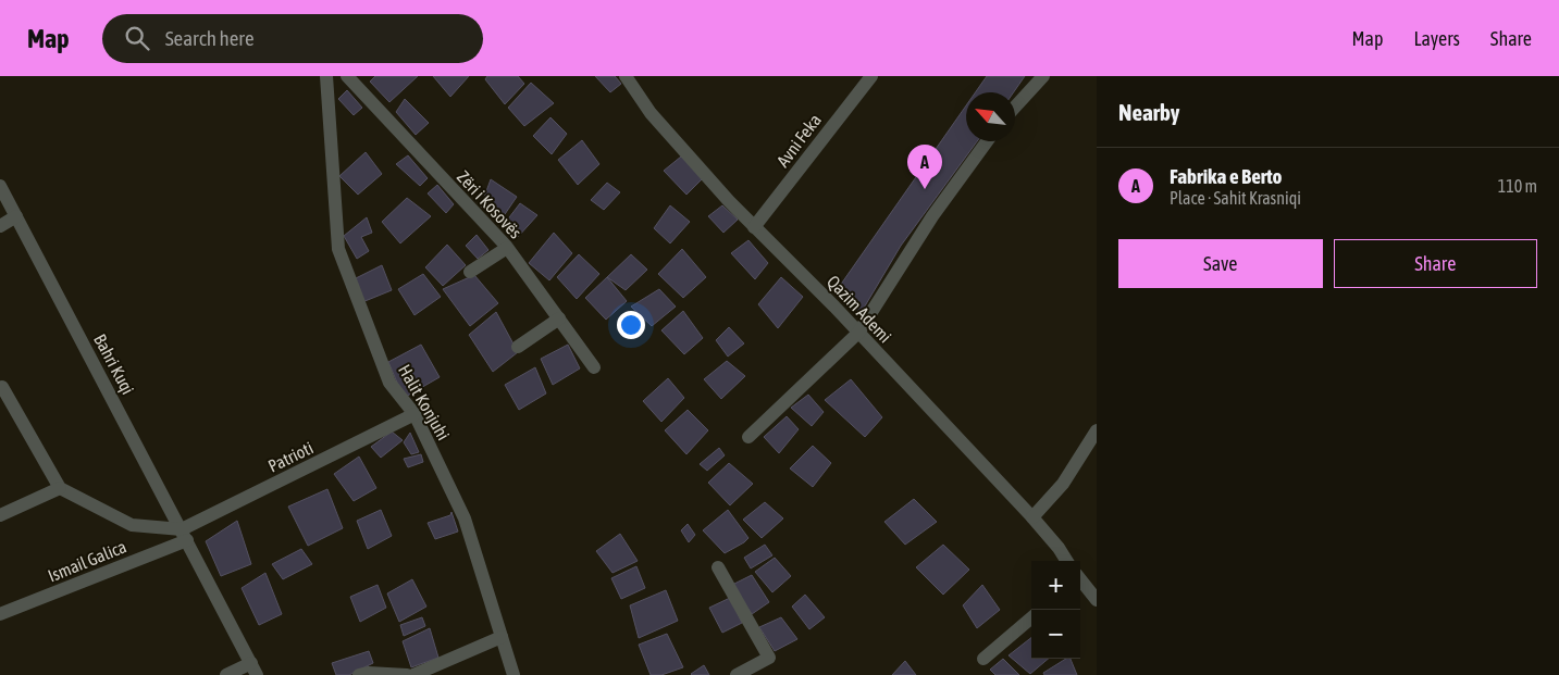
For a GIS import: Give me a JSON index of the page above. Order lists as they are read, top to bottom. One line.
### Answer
{"streets":{"street":["Avni Feka","Zëri i Kosovës","Qazim Ademi","Bahri Kuqi","Halit Konjuhi","Patrioti","Ismail Galica"]},"crossings":[["Avni Feka","Qazim Ademi"],["Bahri Kuqi","Patrioti"],["Bahri Kuqi","Ismail Galica"],["Halit Konjuhi","Patrioti"],["Patrioti","Ismail Galica"]],"north":"top left","page":{"header":"Map","search":"Search here","nav":["Map","Layers","Share"],"heading":"Nearby","pins":"A","list":[{"mark":"A","name":"Fabrika e Berto","note":"Place · Sahit Krasniqi","value":"110 m"}],"buttons":["Save","Share"],"map_buttons":["+","−"]}}
